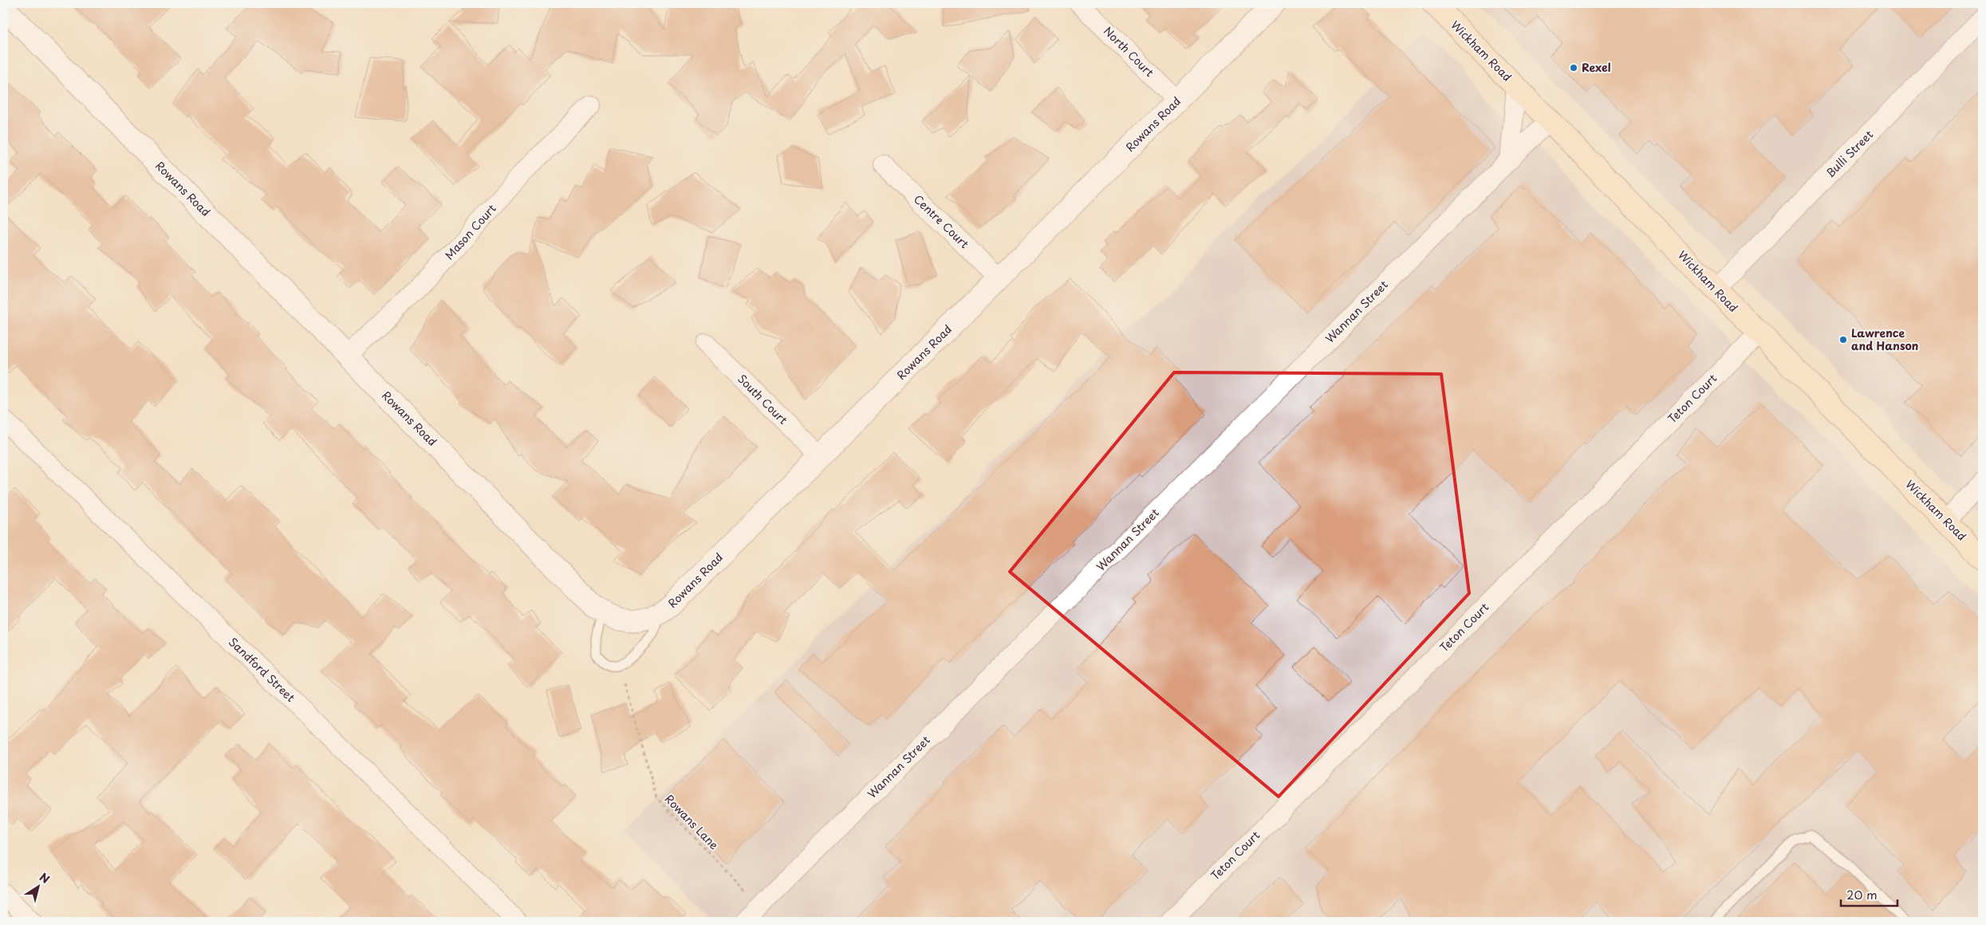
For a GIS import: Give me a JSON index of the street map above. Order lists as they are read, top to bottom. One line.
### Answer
{"streets":{"main road":["Wickham Road"],"street":["North Court","Rowans Road","Bulli Street","Centre Court","Mason Court","Wannan Street","Teton Court","South Court","Sandford Street"],"path":["Rowans Lane"]},"crossings":[["Wickham Road","Bulli Street"],["Wickham Road","Wannan Street"],["Wickham Road","Teton Court"],["North Court","Rowans Road"],["Rowans Road","Centre Court"],["Rowans Road","Mason Court"],["Rowans Road","South Court"]],"places":["Rexel","Lawrence and Hanson"],"scale_bar":"20 m","north":"top right"}
